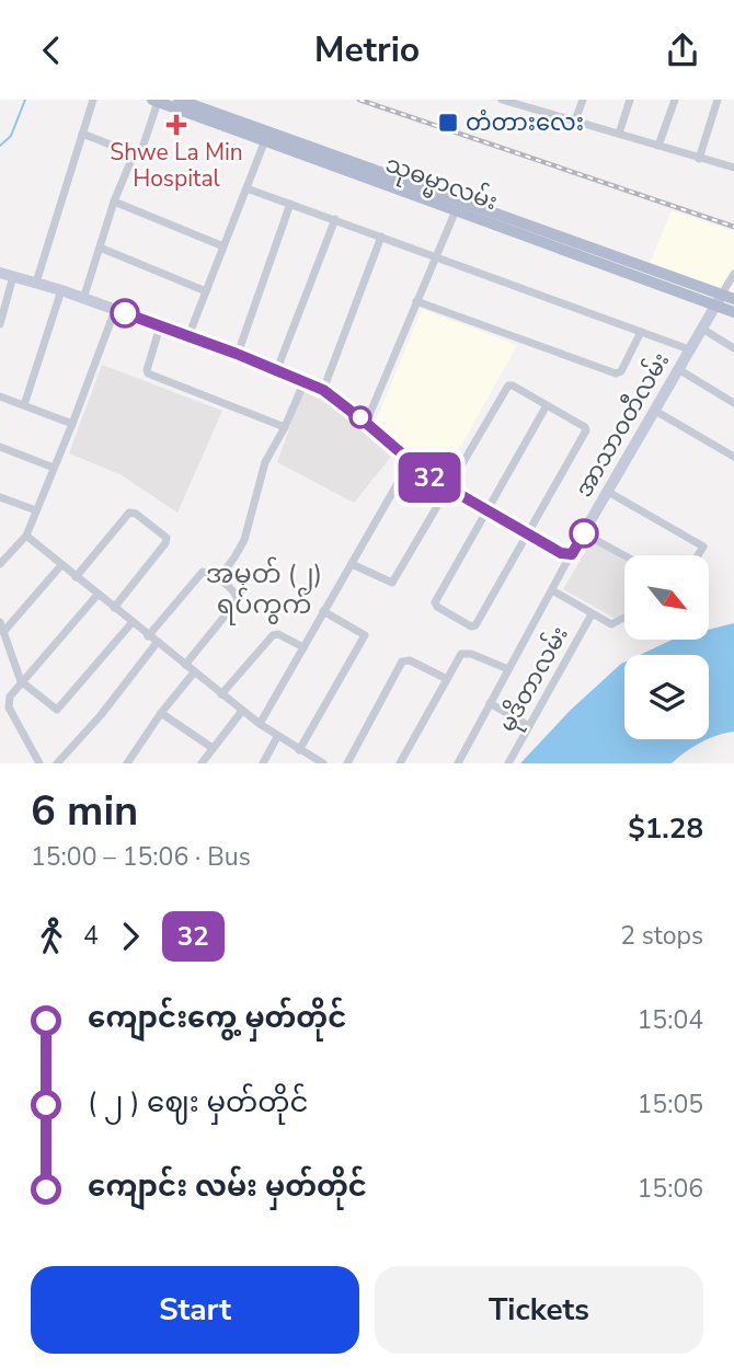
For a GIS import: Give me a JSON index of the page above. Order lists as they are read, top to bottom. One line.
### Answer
{"streets":{"main road":["သုဓမ္မာလမ်း","အာသာဝတီလမ်း"],"street":["မုဒိတာလမ်း"]},"crossings":[["သုဓမ္မာလမ်း","အာသာဝတီလမ်း"]],"districts":["အမှတ် (၂) ရပ်ကွက်"],"places":{"transit":["တံတားလေး"],"health":["Shwe La Min Hospital"]},"lines":["bus line 32"],"north":"bottom right","page":{"header":"Metrio","on_map":"32","heading":["6 min","15:00 – 15:06 · Bus","$1.28"],"legs":["4","32","2 stops"],"list":[{"name":"ကျောင်းကွေ့ မှတ်တိုင်","value":"15:04"},{"name":"( ၂ ) ဈေး မှတ်တိုင်","value":"15:05"},{"name":"ကျောင်း လမ်း မှတ်တိုင်","value":"15:06"}],"buttons":["Start","Tickets"]}}
